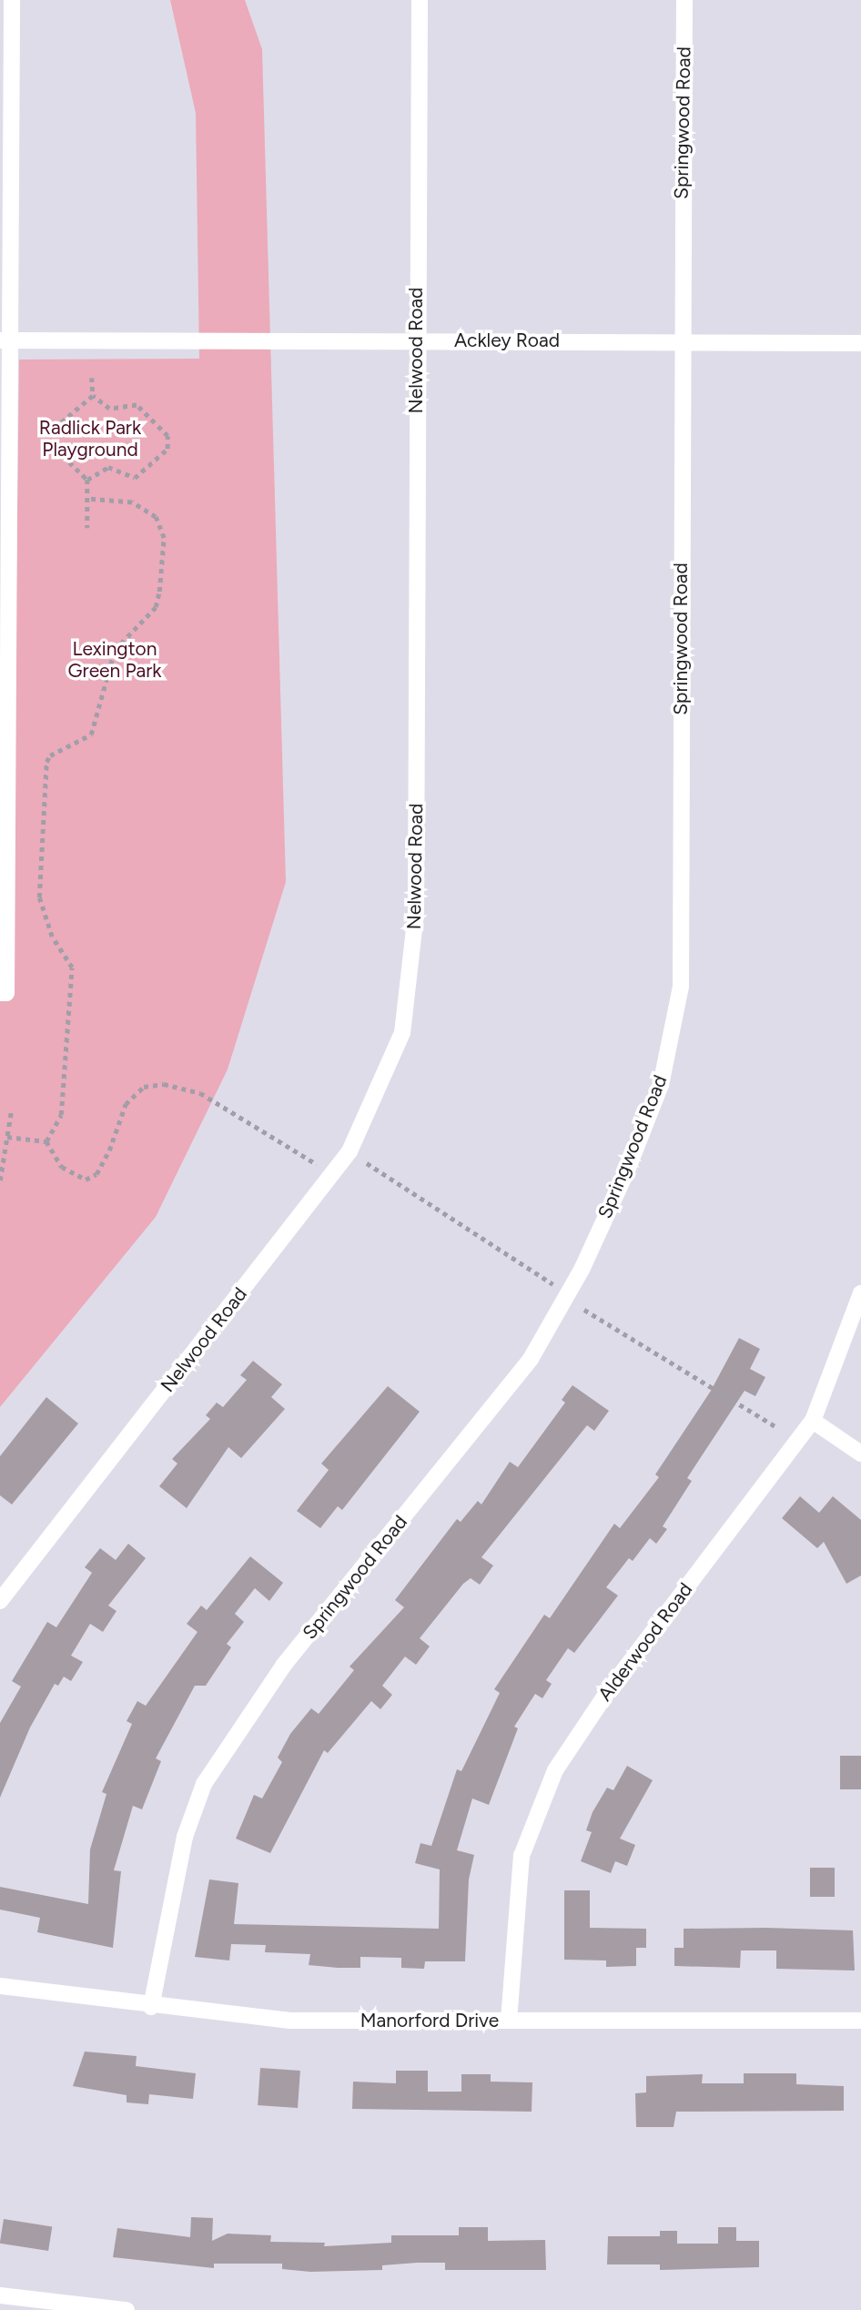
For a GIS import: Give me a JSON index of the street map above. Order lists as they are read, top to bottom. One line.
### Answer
{"streets":{"street":["Springwood Road","Ackley Road","Nelwood Road","Alderwood Road","Manorford Drive"]},"crossings":[["Springwood Road","Ackley Road"],["Springwood Road","Manorford Drive"],["Ackley Road","Nelwood Road"],["Alderwood Road","Manorford Drive"]],"parks":["Radlick Park Playground","Lexington Green Park"]}
